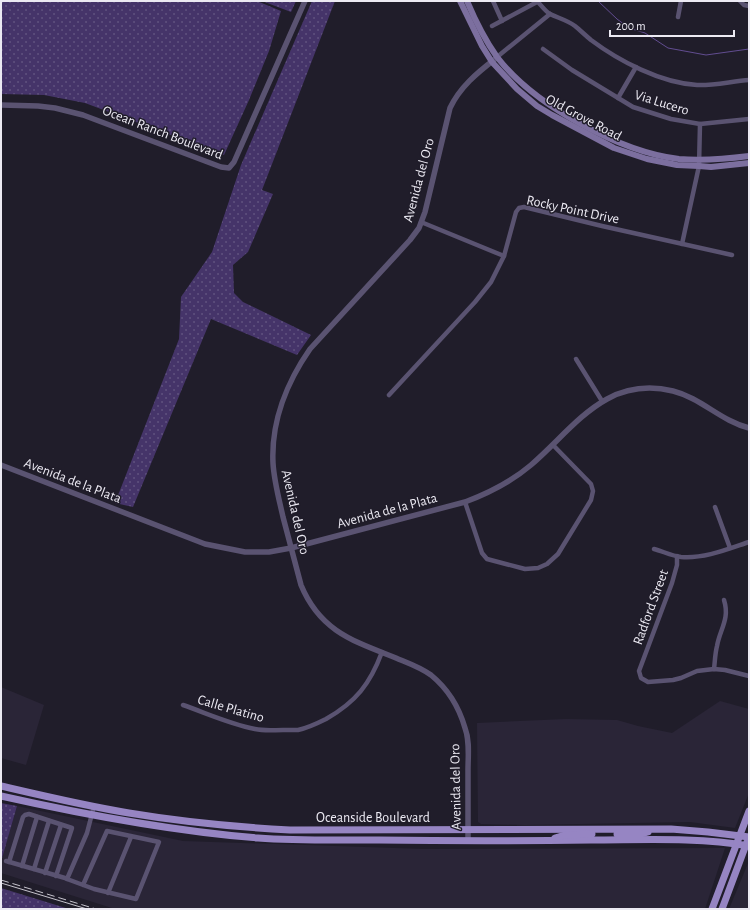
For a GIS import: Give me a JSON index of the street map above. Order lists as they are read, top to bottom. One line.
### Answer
{"streets":{"main road":["Old Grove Road","Oceanside Boulevard"],"street":["Via Lucero","Ocean Ranch Boulevard","Avenida del Oro","Rocky Point Drive","Avenida de la Plata","Radford Street","Calle Platino"]},"crossings":[["Old Grove Road","Avenida del Oro"],["Avenida del Oro","Avenida de la Plata"],["Avenida del Oro","Calle Platino"],["Avenida del Oro","Oceanside Boulevard"]],"scale_bar":"200 m"}
